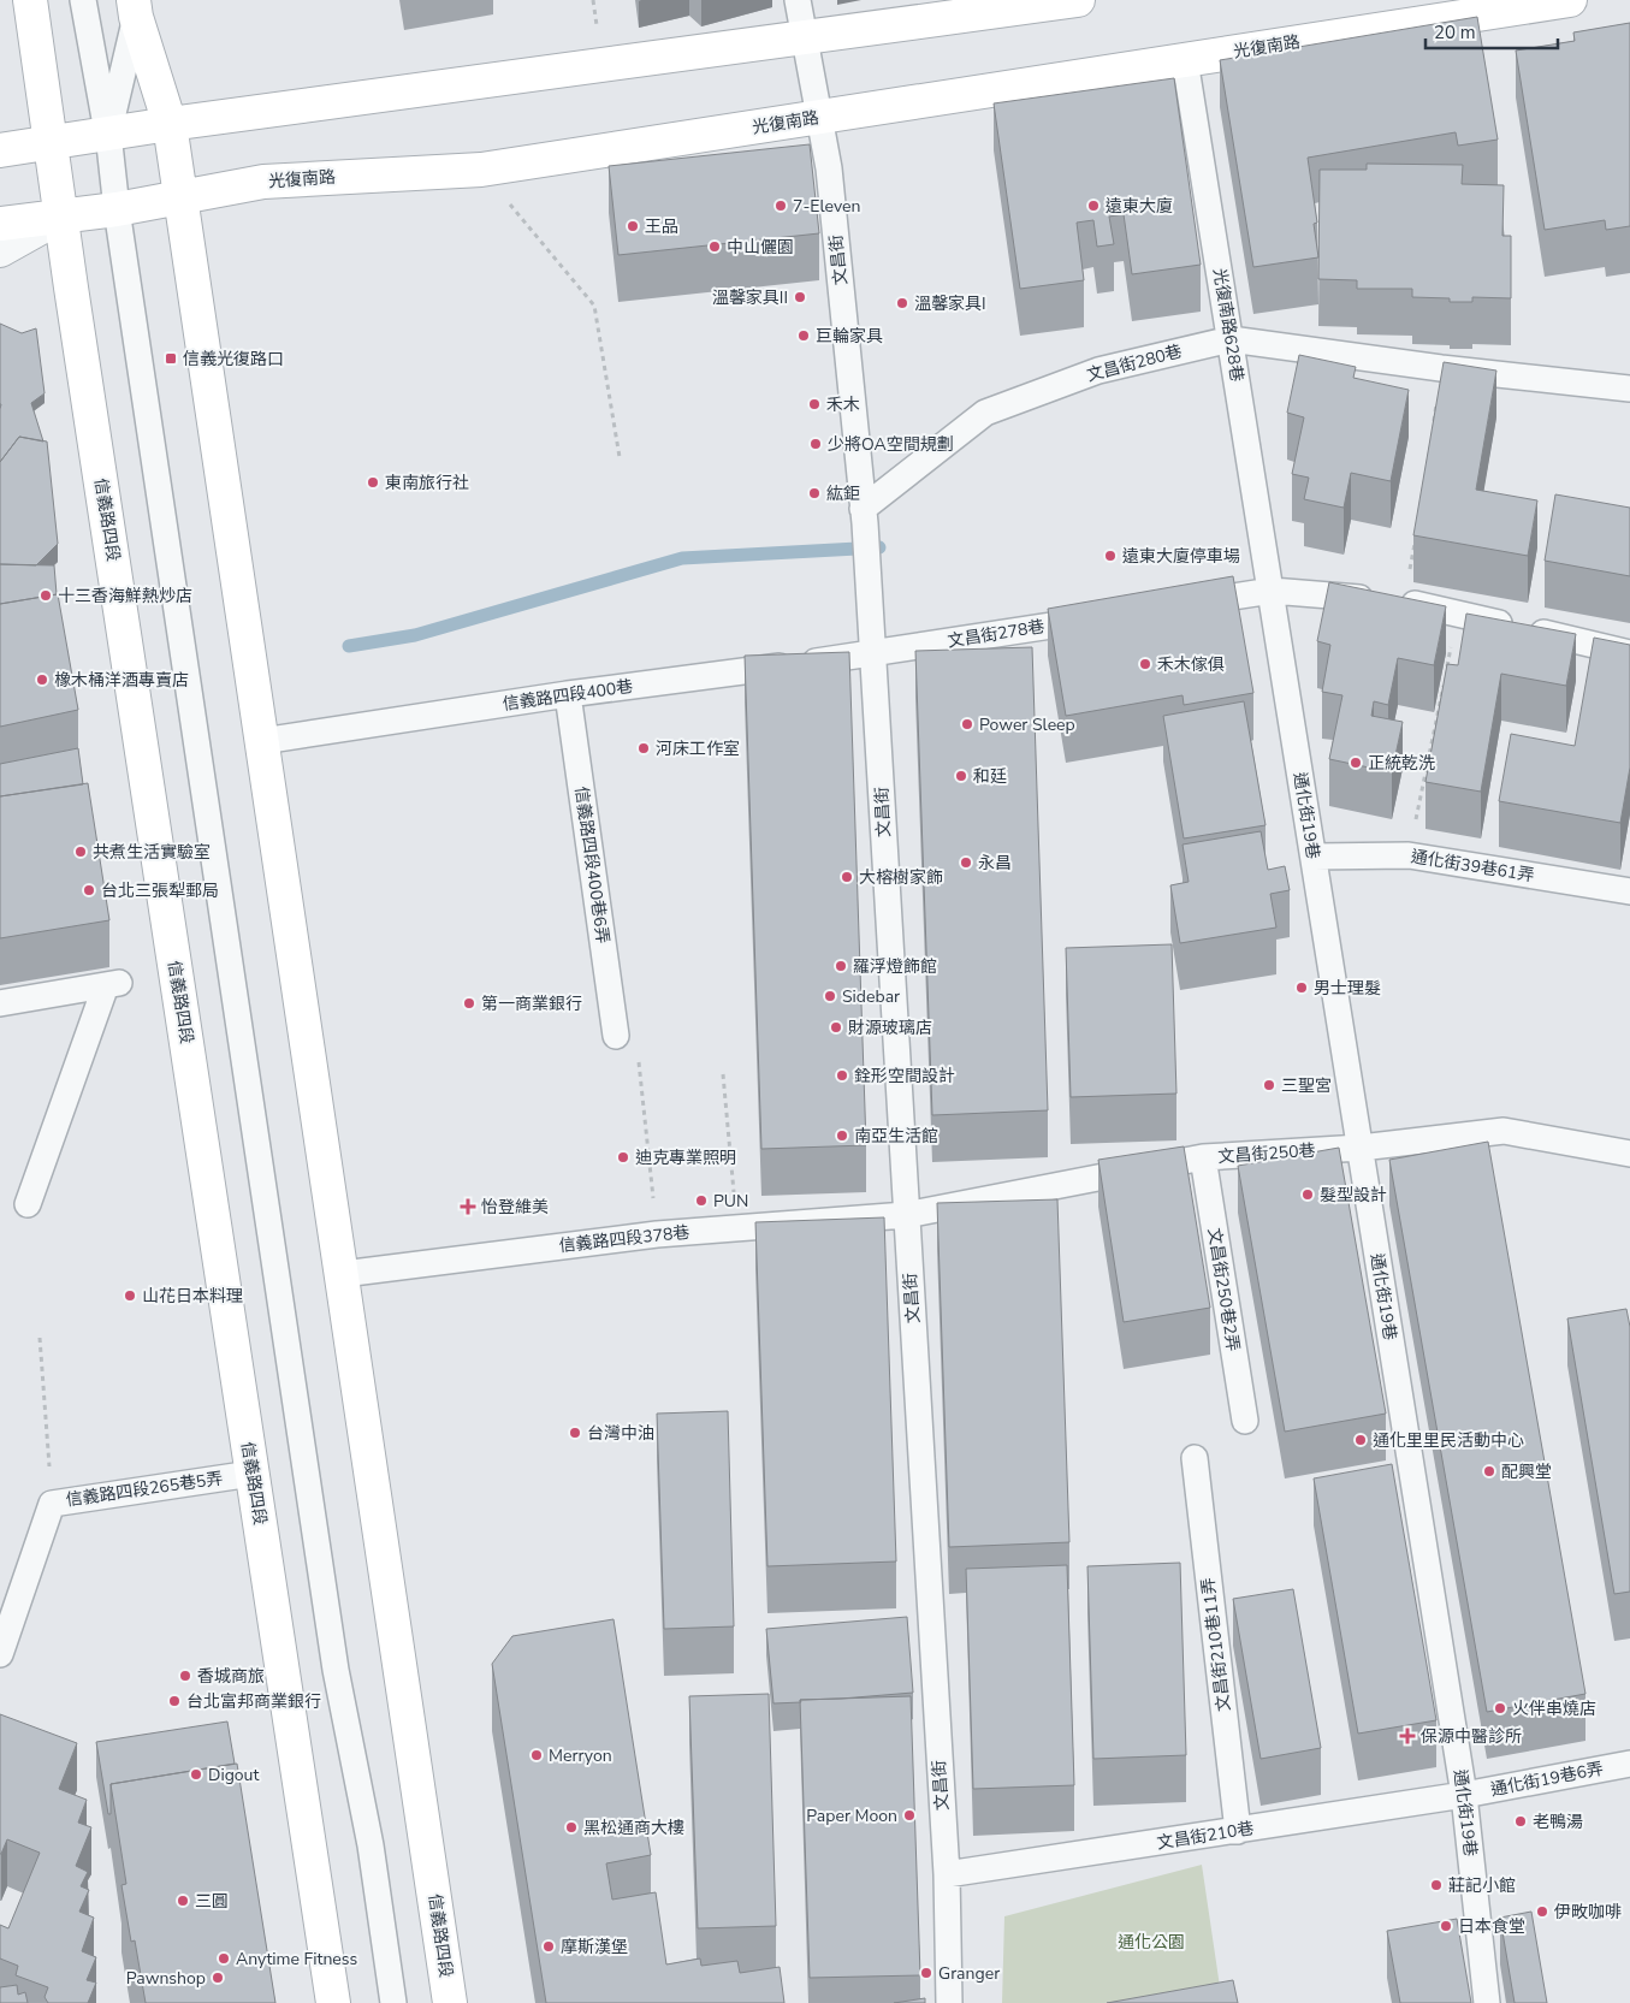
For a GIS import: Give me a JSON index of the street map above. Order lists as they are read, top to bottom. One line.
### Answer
{"streets":{"main road":["光復南路","信義路四段"],"lane":["文昌街","光復南路628巷","文昌街280巷","文昌街278巷","信義路四段400巷","通化街19巷","信義路四段400巷6弄","通化街39巷61弄","文昌街250巷","信義路四段378巷","文昌街250巷2弄","信義路四段265巷5弄","文昌街210巷11弄","通化街19巷6弄","文昌街210巷"]},"crossings":[["光復南路","文昌街"],["光復南路","光復南路628巷"],["光復南路","信義路四段"],["文昌街","文昌街280巷"],["文昌街","文昌街278巷"],["文昌街","信義路四段400巷"],["文昌街","文昌街250巷"],["文昌街","信義路四段378巷"],["文昌街","文昌街210巷"],["光復南路628巷","文昌街280巷"],["光復南路628巷","通化街19巷"],["信義路四段","信義路四段400巷"],["信義路四段","信義路四段378巷"],["信義路四段","信義路四段265巷5弄"],["文昌街278巷","信義路四段400巷"],["信義路四段400巷","信義路四段400巷6弄"],["通化街19巷","通化街39巷61弄"],["通化街19巷","文昌街250巷"],["通化街19巷","通化街19巷6弄"],["通化街19巷","文昌街210巷"],["文昌街250巷","信義路四段378巷"],["文昌街250巷","文昌街250巷2弄"],["文昌街210巷11弄","文昌街210巷"],["通化街19巷6弄","文昌街210巷"]],"parks":["通化公園"],"places":{"other":["7-Eleven","遠東大廈","王品","中山儷園","溫馨家具II","溫馨家具I","巨輪家具","禾木","少將OA空間規劃","東南旅行社","紘鉅","遠東大廈停車場","十三香海鮮熱炒店","禾木傢俱","橡木桶洋酒專賣店","Power Sleep","河床工作室","正統乾洗","和廷","共煮生活實驗室","永昌","大榕樹家飾","台北三張犁郵局","羅浮燈飾館","男士理髮","Sidebar","第一商業銀行","財源玻璃店","銓形空間設計","三聖宮","南亞生活館","迪克專業照明","髮型設計","PUN","山花日本料理","台灣中油","通化里里民活動中心","配興堂","香城商旅","台北富邦商業銀行","火伴串燒店","Merryon","Digout","Paper Moon","老鴨湯","黑松通商大樓","莊記小館","三圓","伊畋咖啡","日本食堂","摩斯漢堡","Anytime Fitness","Granger","Pawnshop"],"transit":["信義光復路口"],"health":["怡登維美","保源中醫診所"]},"scale_bar":"20 m"}
